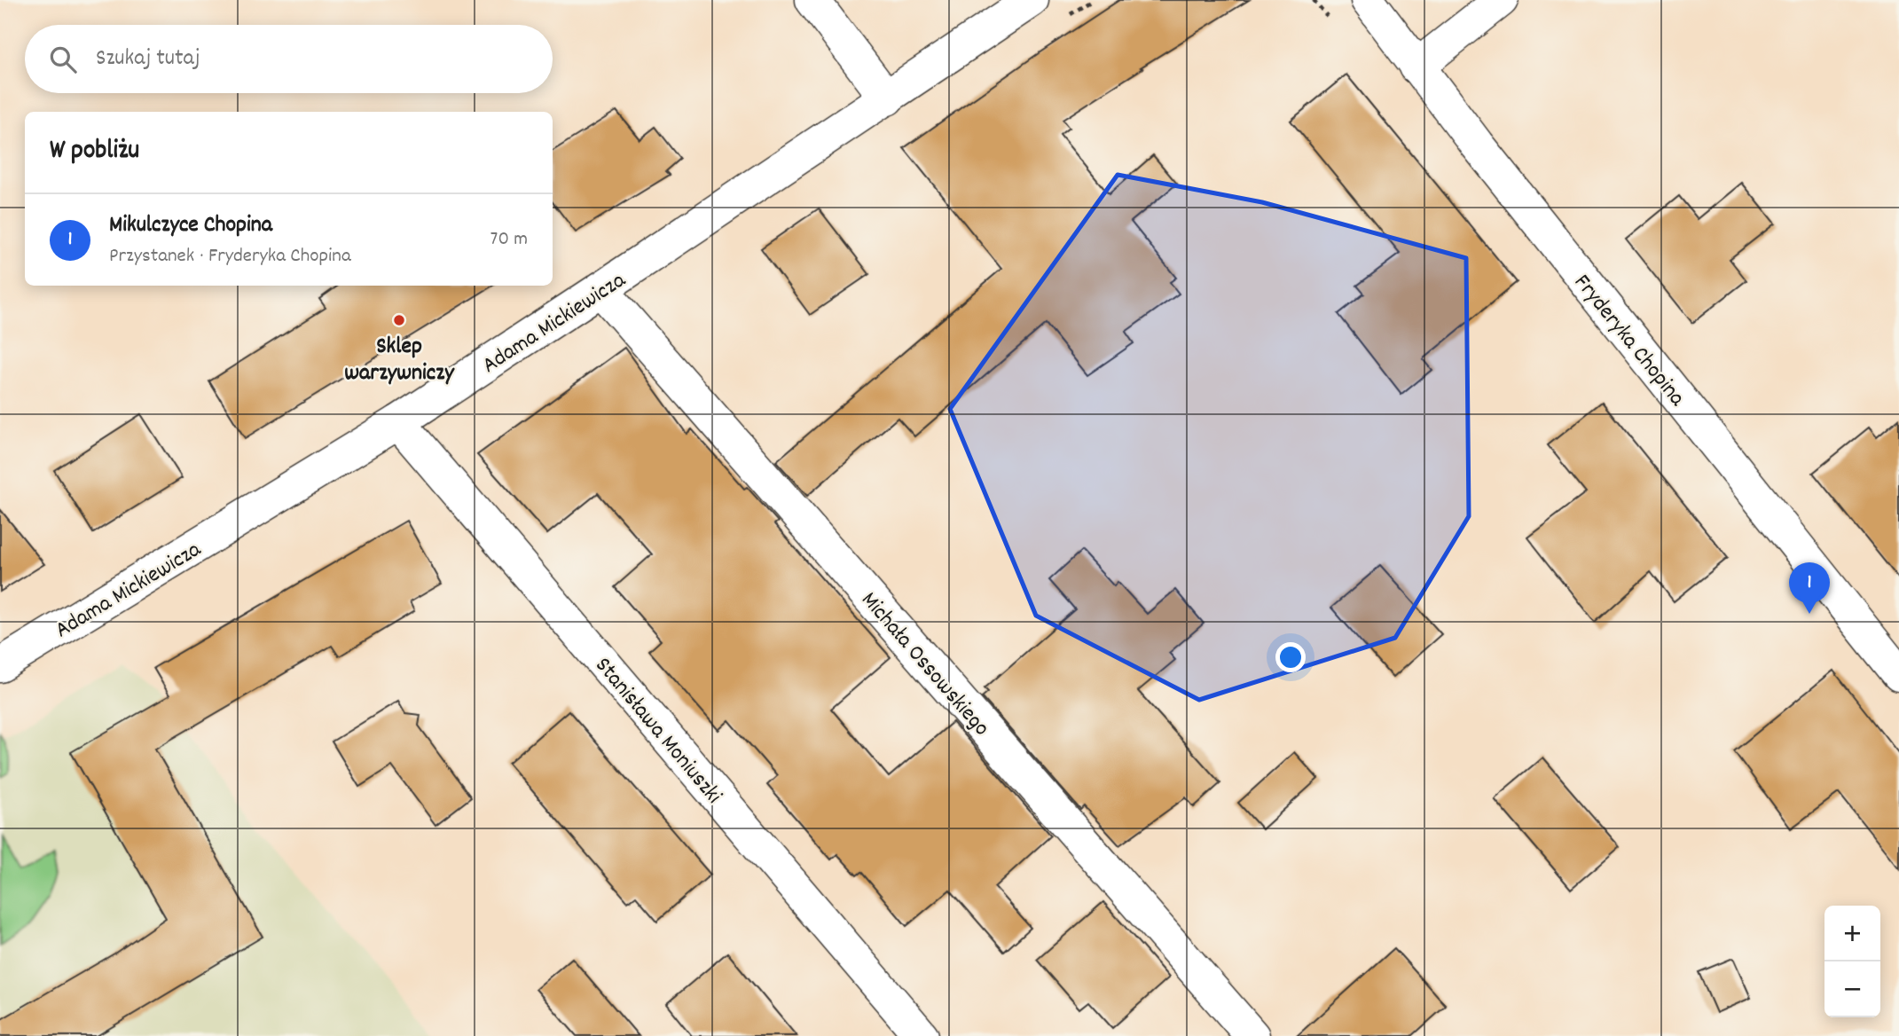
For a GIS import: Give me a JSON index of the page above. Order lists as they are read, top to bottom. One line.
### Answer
{"streets":{"street":["Adama Mickiewicza","Fryderyka Chopina","Michała Ossowskiego","Stanisława Moniuszki"]},"crossings":[["Adama Mickiewicza","Michała Ossowskiego"],["Adama Mickiewicza","Stanisława Moniuszki"]],"places":["Sklep warzywniczy"],"page":{"search":"Szukaj tutaj","heading":"W pobliżu","list":[{"mark":"1","name":"Mikulczyce Chopina","note":"Przystanek · Fryderyka Chopina","value":"70 m"}],"pins":"1","map_buttons":["+","−"]}}
